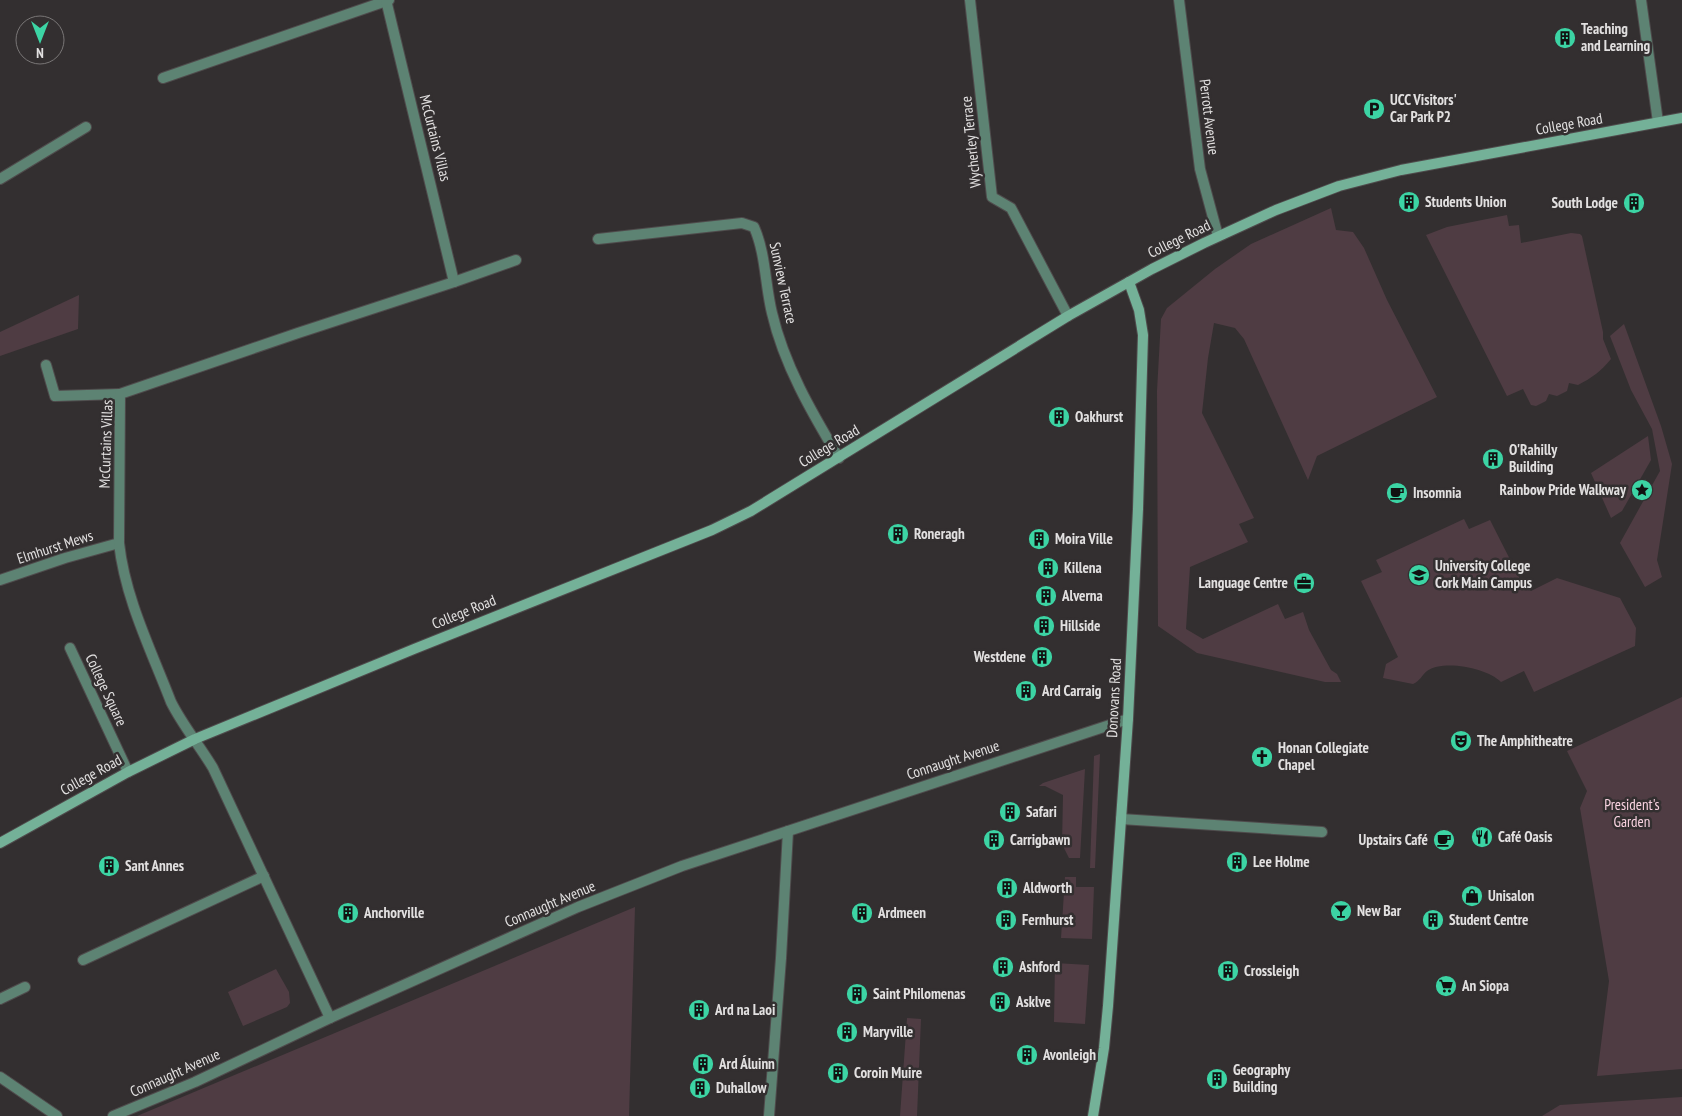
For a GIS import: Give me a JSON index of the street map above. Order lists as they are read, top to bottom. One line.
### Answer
{"streets":{"street":["Perrott Avenue","College Road","McCurtains Villas","Wycherley Terrace","Sunview Terrace","Elmhurst Mews","College Square","Donovans Road","Connaught Avenue"]},"crossings":[["Perrott Avenue","College Road"],["College Road","McCurtains Villas"],["College Road","Wycherley Terrace"],["College Road","Sunview Terrace"],["College Road","College Square"],["College Road","Donovans Road"],["McCurtains Villas","Elmhurst Mews"],["Donovans Road","Connaught Avenue"]],"parks":["President's Garden"],"places":{"building":["Teaching and Learning","Students Union","South Lodge","Oakhurst","O'Rahilly Building","Roneragh","Moira Ville","Killena","Alverna","Hillside","Westdene","Ard Carraig","Safari","Carrigbawn","Lee Holme","Sant Annes","Aldworth","Anchorville","Ardmeen","Fernhurst","Student Centre","Ashford","Crossleigh","Saint Philomenas","Asklve","Ard na Laoi","Maryville","Avonleigh","Ard Áluinn","Coroin Muire","Geography Building","Duhallow"],"parking":["UCC Visitors' Car Park P2"],"place":["Rainbow Pride Walkway"],"cafe":["Insomnia","Upstairs Café"],"school or university":["University College Cork Main Campus"],"office":["Language Centre"],"theatre":["The Amphitheatre"],"church":["Honan Collegiate Chapel"],"restaurant":["Café Oasis"],"shop":["Unisalon"],"bar":["New Bar"],"supermarket":["An Siopa"]},"north":"bottom"}
